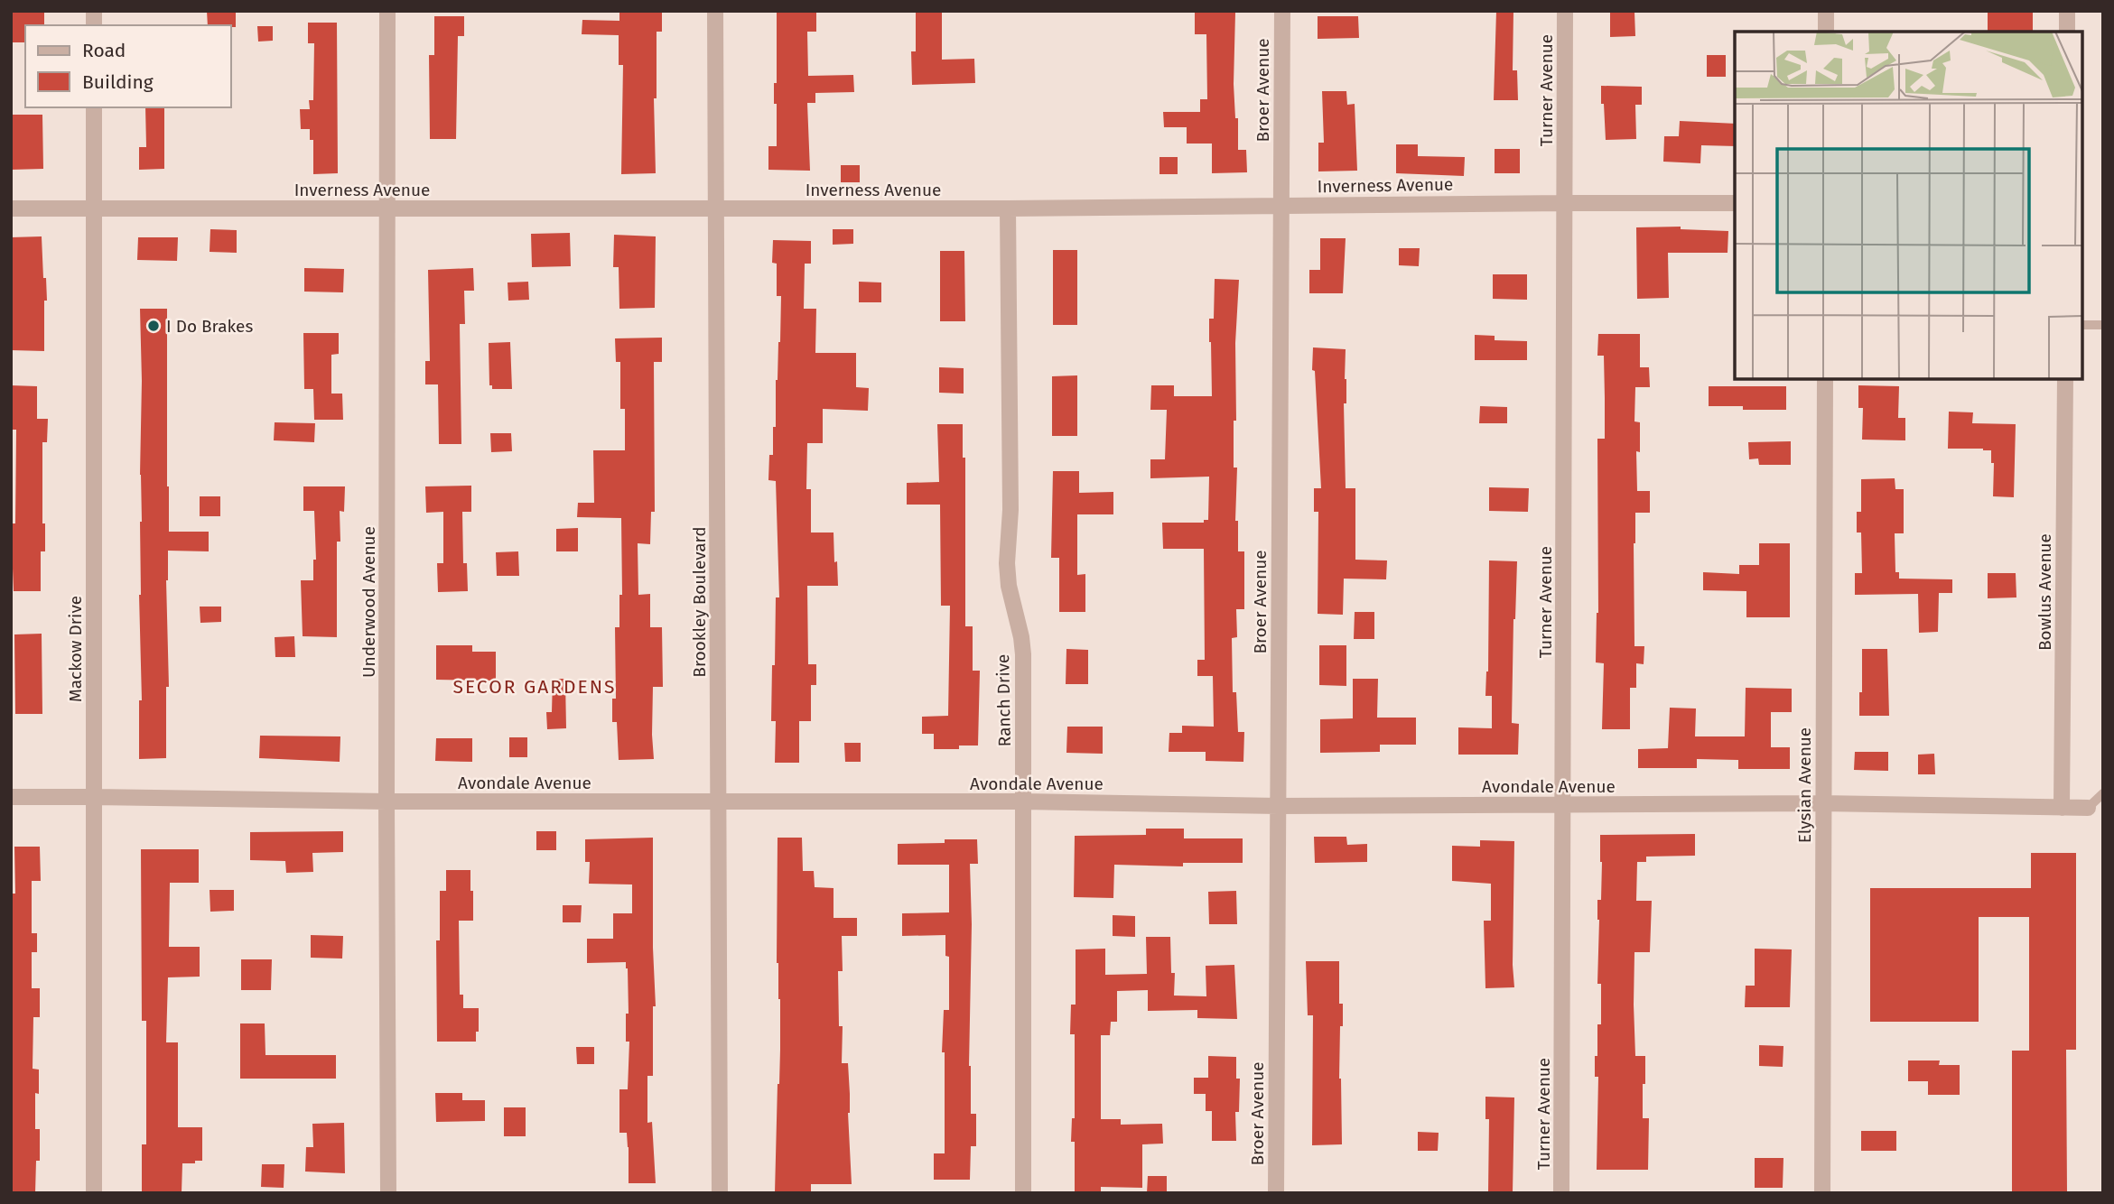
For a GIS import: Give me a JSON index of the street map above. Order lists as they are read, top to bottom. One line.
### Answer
{"streets":{"street":["Broer Avenue","Turner Avenue","Inverness Avenue","Bowlus Avenue","Underwood Avenue","Brookley Boulevard","Mackow Drive","Ranch Drive","Avondale Avenue","Elysian Avenue"]},"crossings":[["Broer Avenue","Inverness Avenue"],["Broer Avenue","Avondale Avenue"],["Turner Avenue","Inverness Avenue"],["Turner Avenue","Avondale Avenue"],["Inverness Avenue","Underwood Avenue"],["Inverness Avenue","Brookley Boulevard"],["Inverness Avenue","Mackow Drive"],["Inverness Avenue","Ranch Drive"],["Bowlus Avenue","Avondale Avenue"],["Underwood Avenue","Avondale Avenue"],["Brookley Boulevard","Avondale Avenue"],["Mackow Drive","Avondale Avenue"],["Ranch Drive","Avondale Avenue"],["Avondale Avenue","Elysian Avenue"]],"districts":["SECOR GARDENS"],"places":["I Do Brakes"],"legend":["Road","Building"]}
